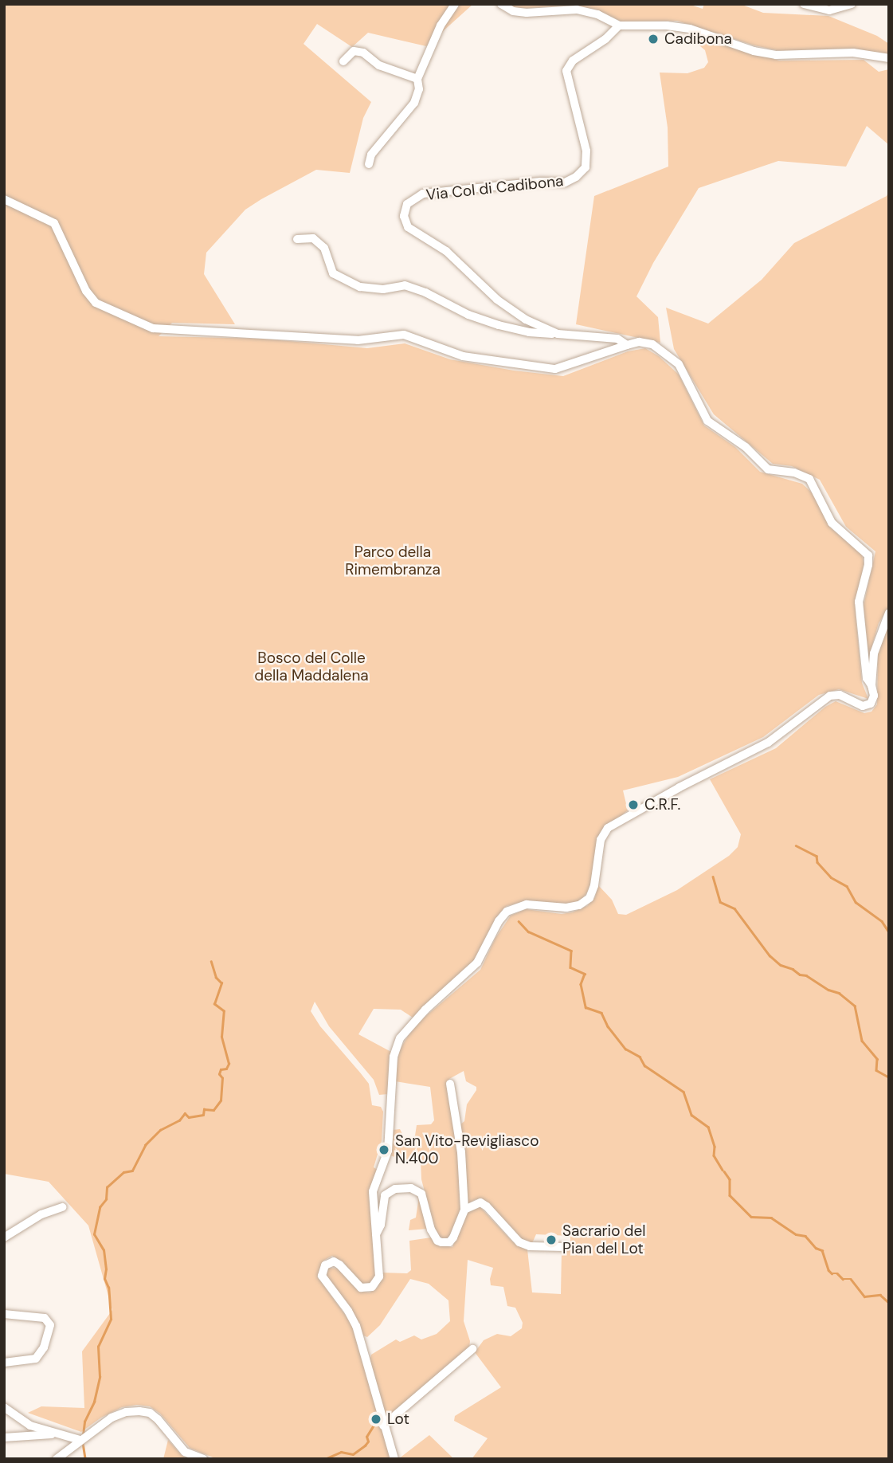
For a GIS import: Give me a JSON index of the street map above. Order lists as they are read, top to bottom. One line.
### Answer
{"streets":{"street":["Via Col di Cadibona"]},"parks":["Parco della Rimembranza","Bosco del Colle della Maddalena"],"places":["Cadibona","C.R.F.","San Vito-Revigliasco N.400","Sacrario del Pian del Lot","Lot"]}
